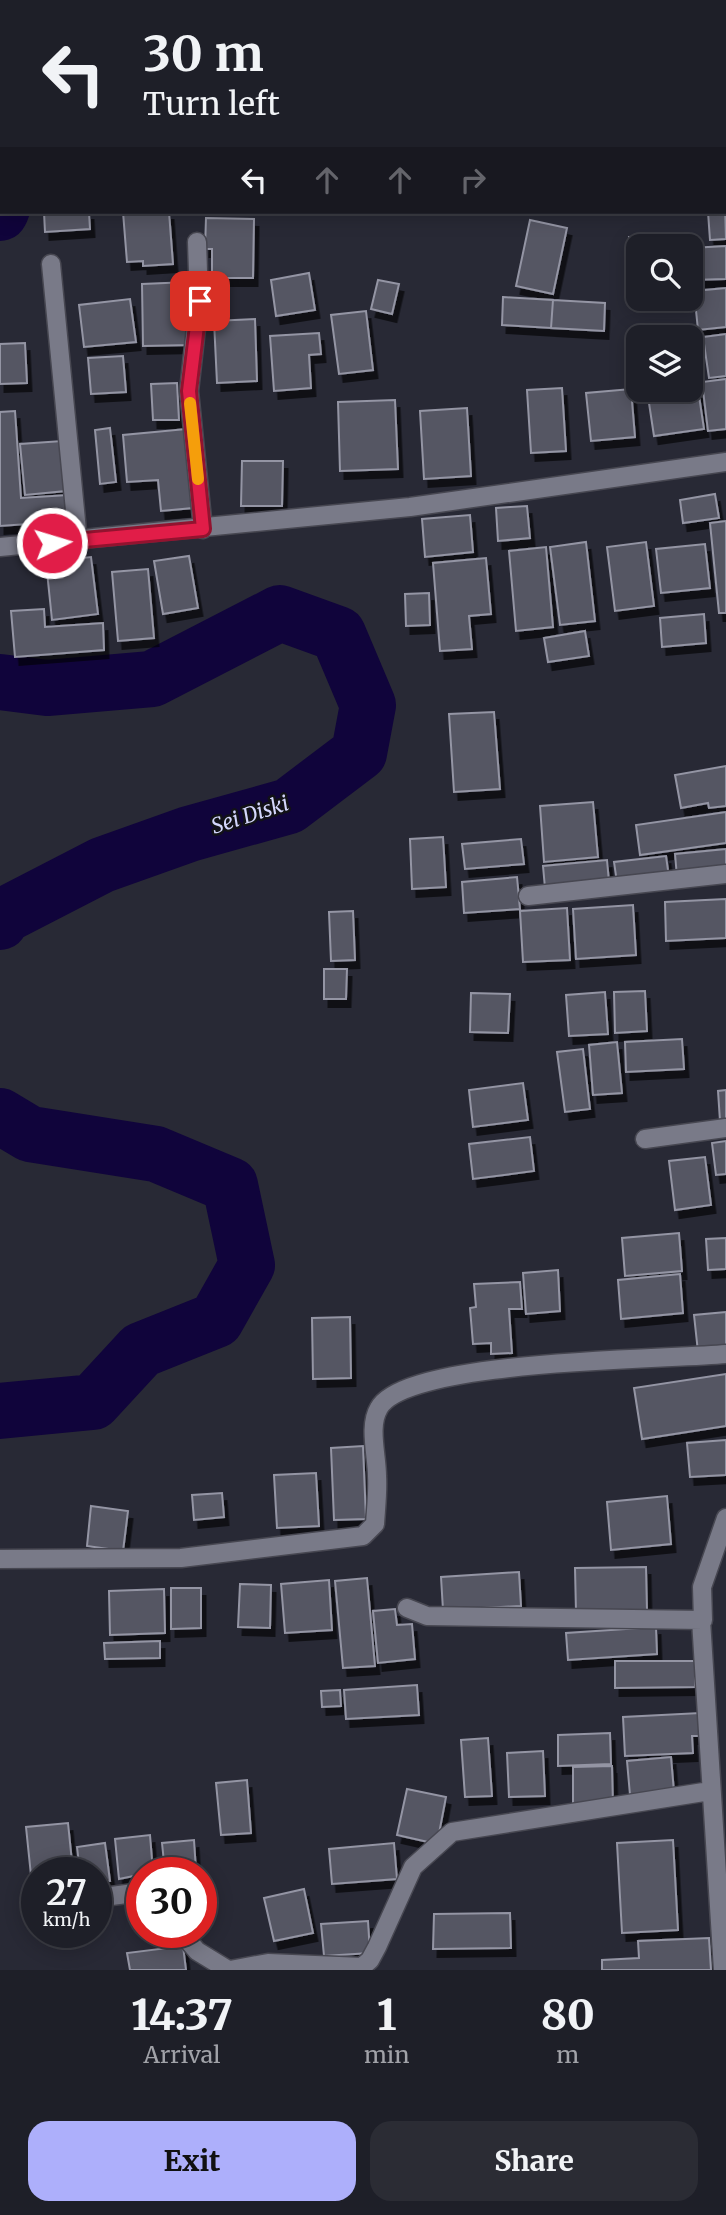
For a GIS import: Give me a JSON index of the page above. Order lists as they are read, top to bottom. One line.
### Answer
{"water":["Sei Diski"],"page":{"turn":["30 m","Turn left"],"speed":"27 km/h","limit":"30","eta":["14:37","Arrival","1","min","80","m"],"buttons":["Exit","Share"]}}
